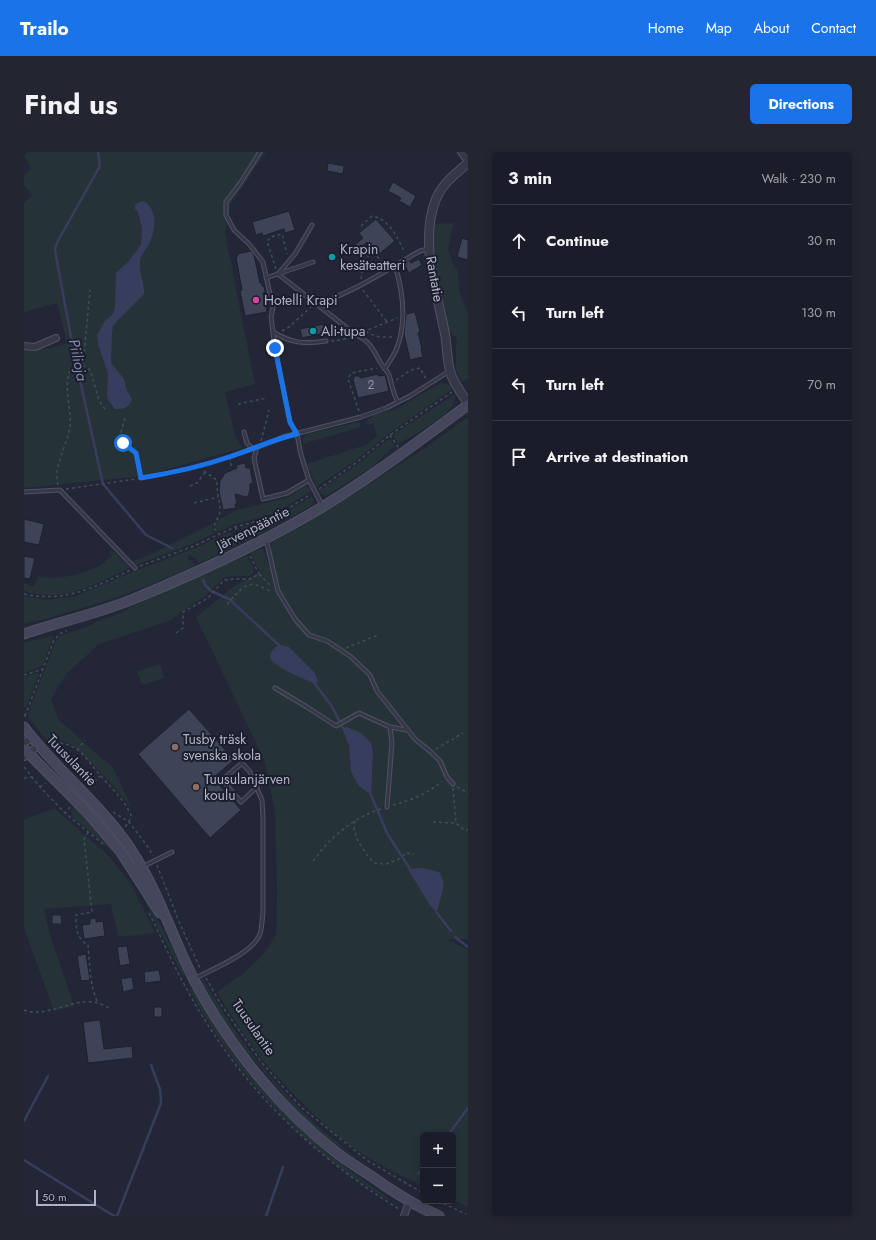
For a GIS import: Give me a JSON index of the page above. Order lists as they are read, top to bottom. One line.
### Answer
{"streets":{"main road":["Järvenpääntie","Tuusulantie"],"street":["Rantatie"]},"crossings":[["Rantatie","Järvenpääntie"]],"water":["Piilioja"],"places":["Krapin kesäteatteri","Hotelli Krapi","Ali-tupa","Tusby träsk svenska skola","Tuusulanjärven koulu"],"house_numbers":["2"],"scale_bar":"50 m","page":{"header":"Trailo","nav":["Home","Map","About","Contact"],"title":"Find us","buttons":"Directions","heading":["3 min","Walk · 230 m"],"list":[["Continue","30 m"],["Turn left","130 m"],["Turn left","70 m"],"Arrive at destination"],"map_buttons":["+","−"],"scale":"50 m"}}
